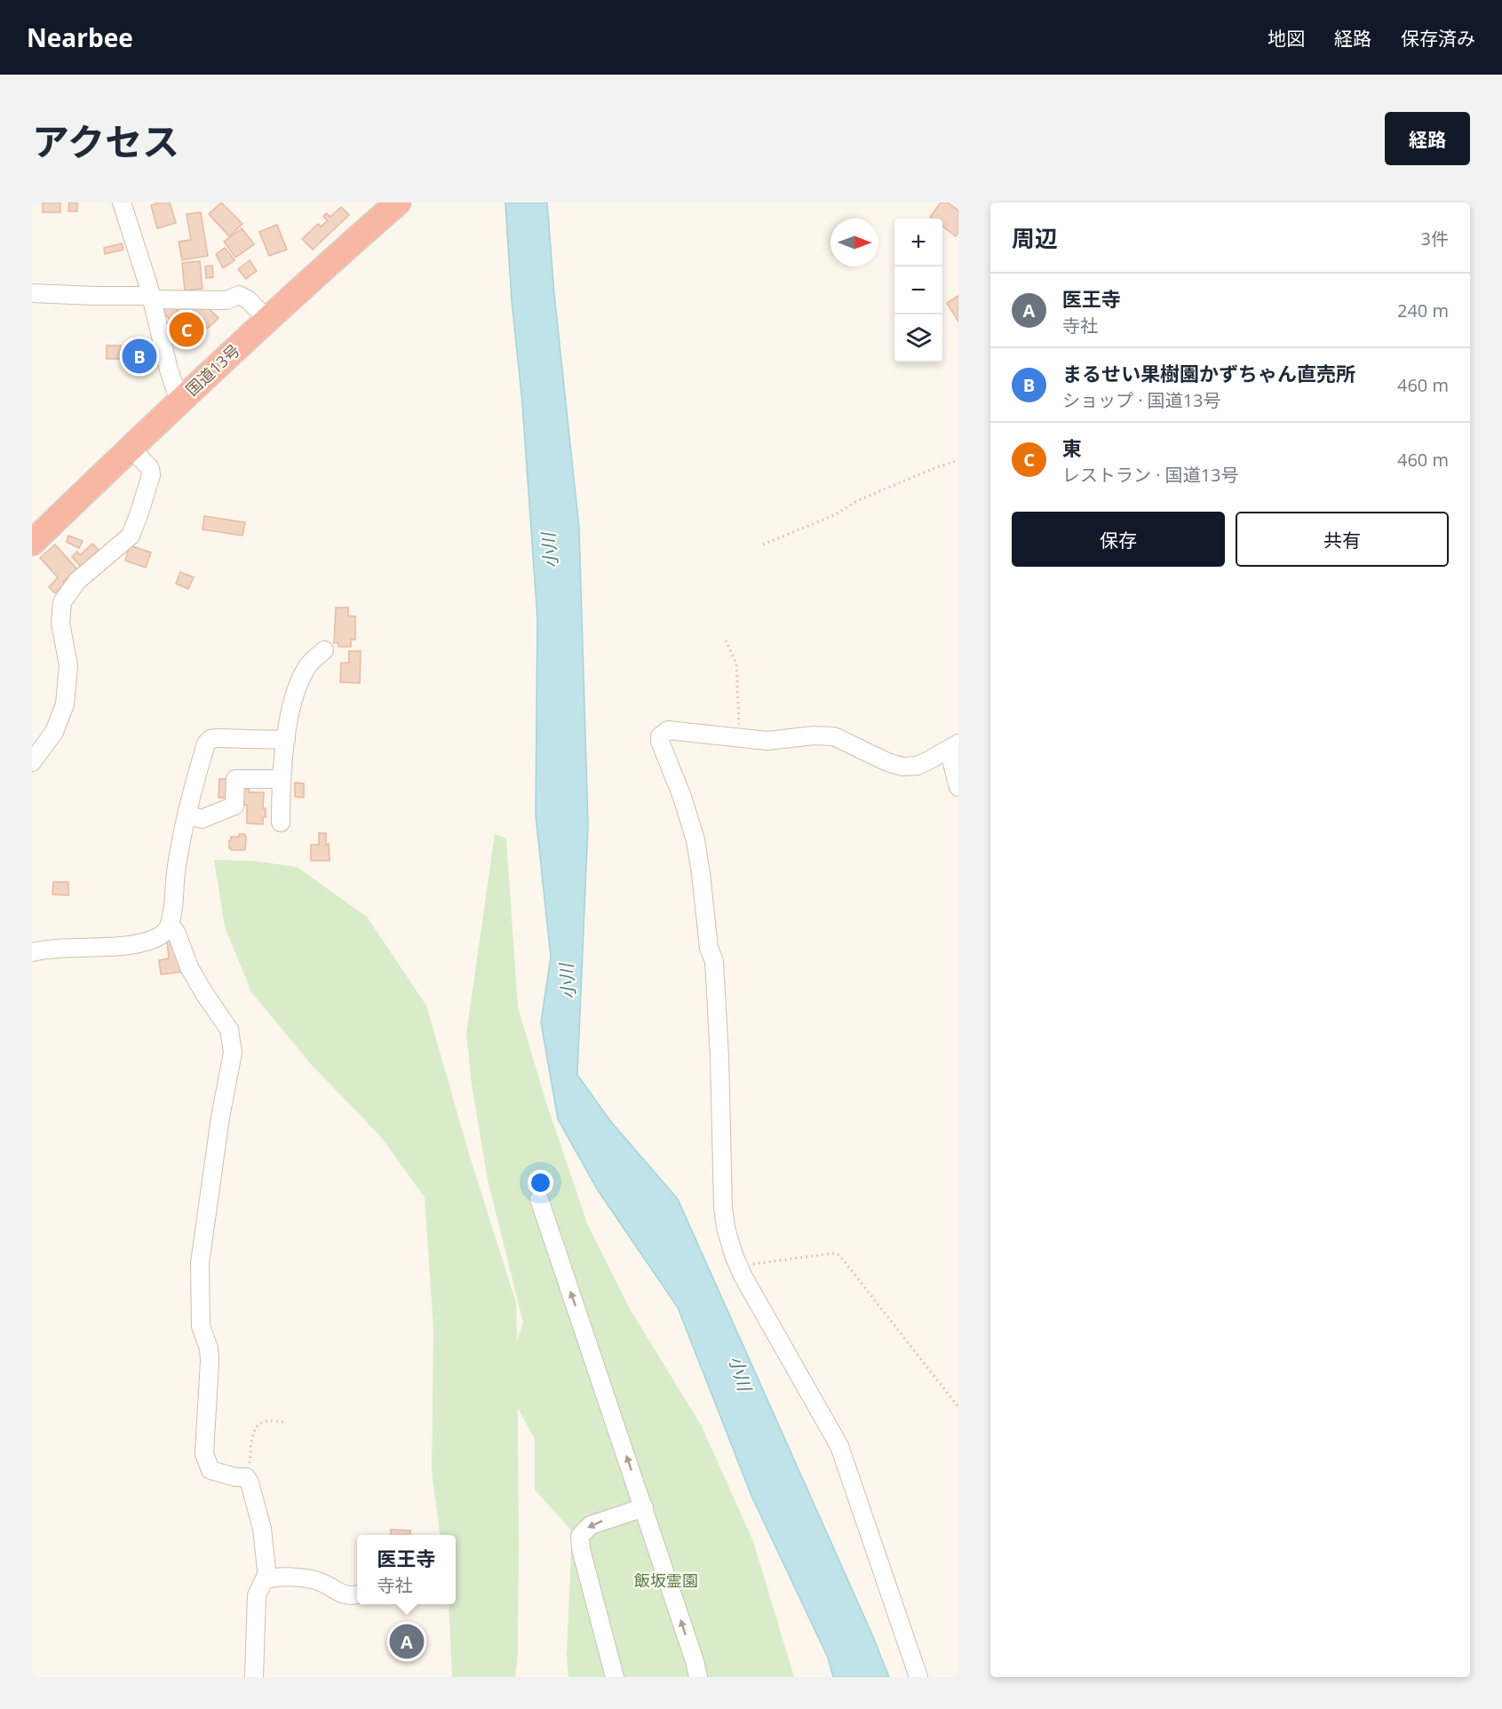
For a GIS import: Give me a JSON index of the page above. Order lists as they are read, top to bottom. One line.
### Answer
{"streets":{"highway":["国道13号"]},"water":["小川"],"parks":["飯坂霊園"],"north":"right","page":{"header":"Nearbee","nav":["地図","経路","保存済み"],"title":"アクセス","buttons":["経路",["保存","共有"]],"heading":["周辺","3件"],"map_buttons":["+","−"],"list":[{"mark":"A","name":"医王寺","note":"寺社","value":"240 m"},{"mark":"B","name":"まるせい果樹園かずちゃん直売所","note":"ショップ · 国道13号","value":"460 m"},{"mark":"C","name":"東","note":"レストラン · 国道13号","value":"460 m"}],"pins":["C","B","A"],"popup":["医王寺","寺社"]}}
